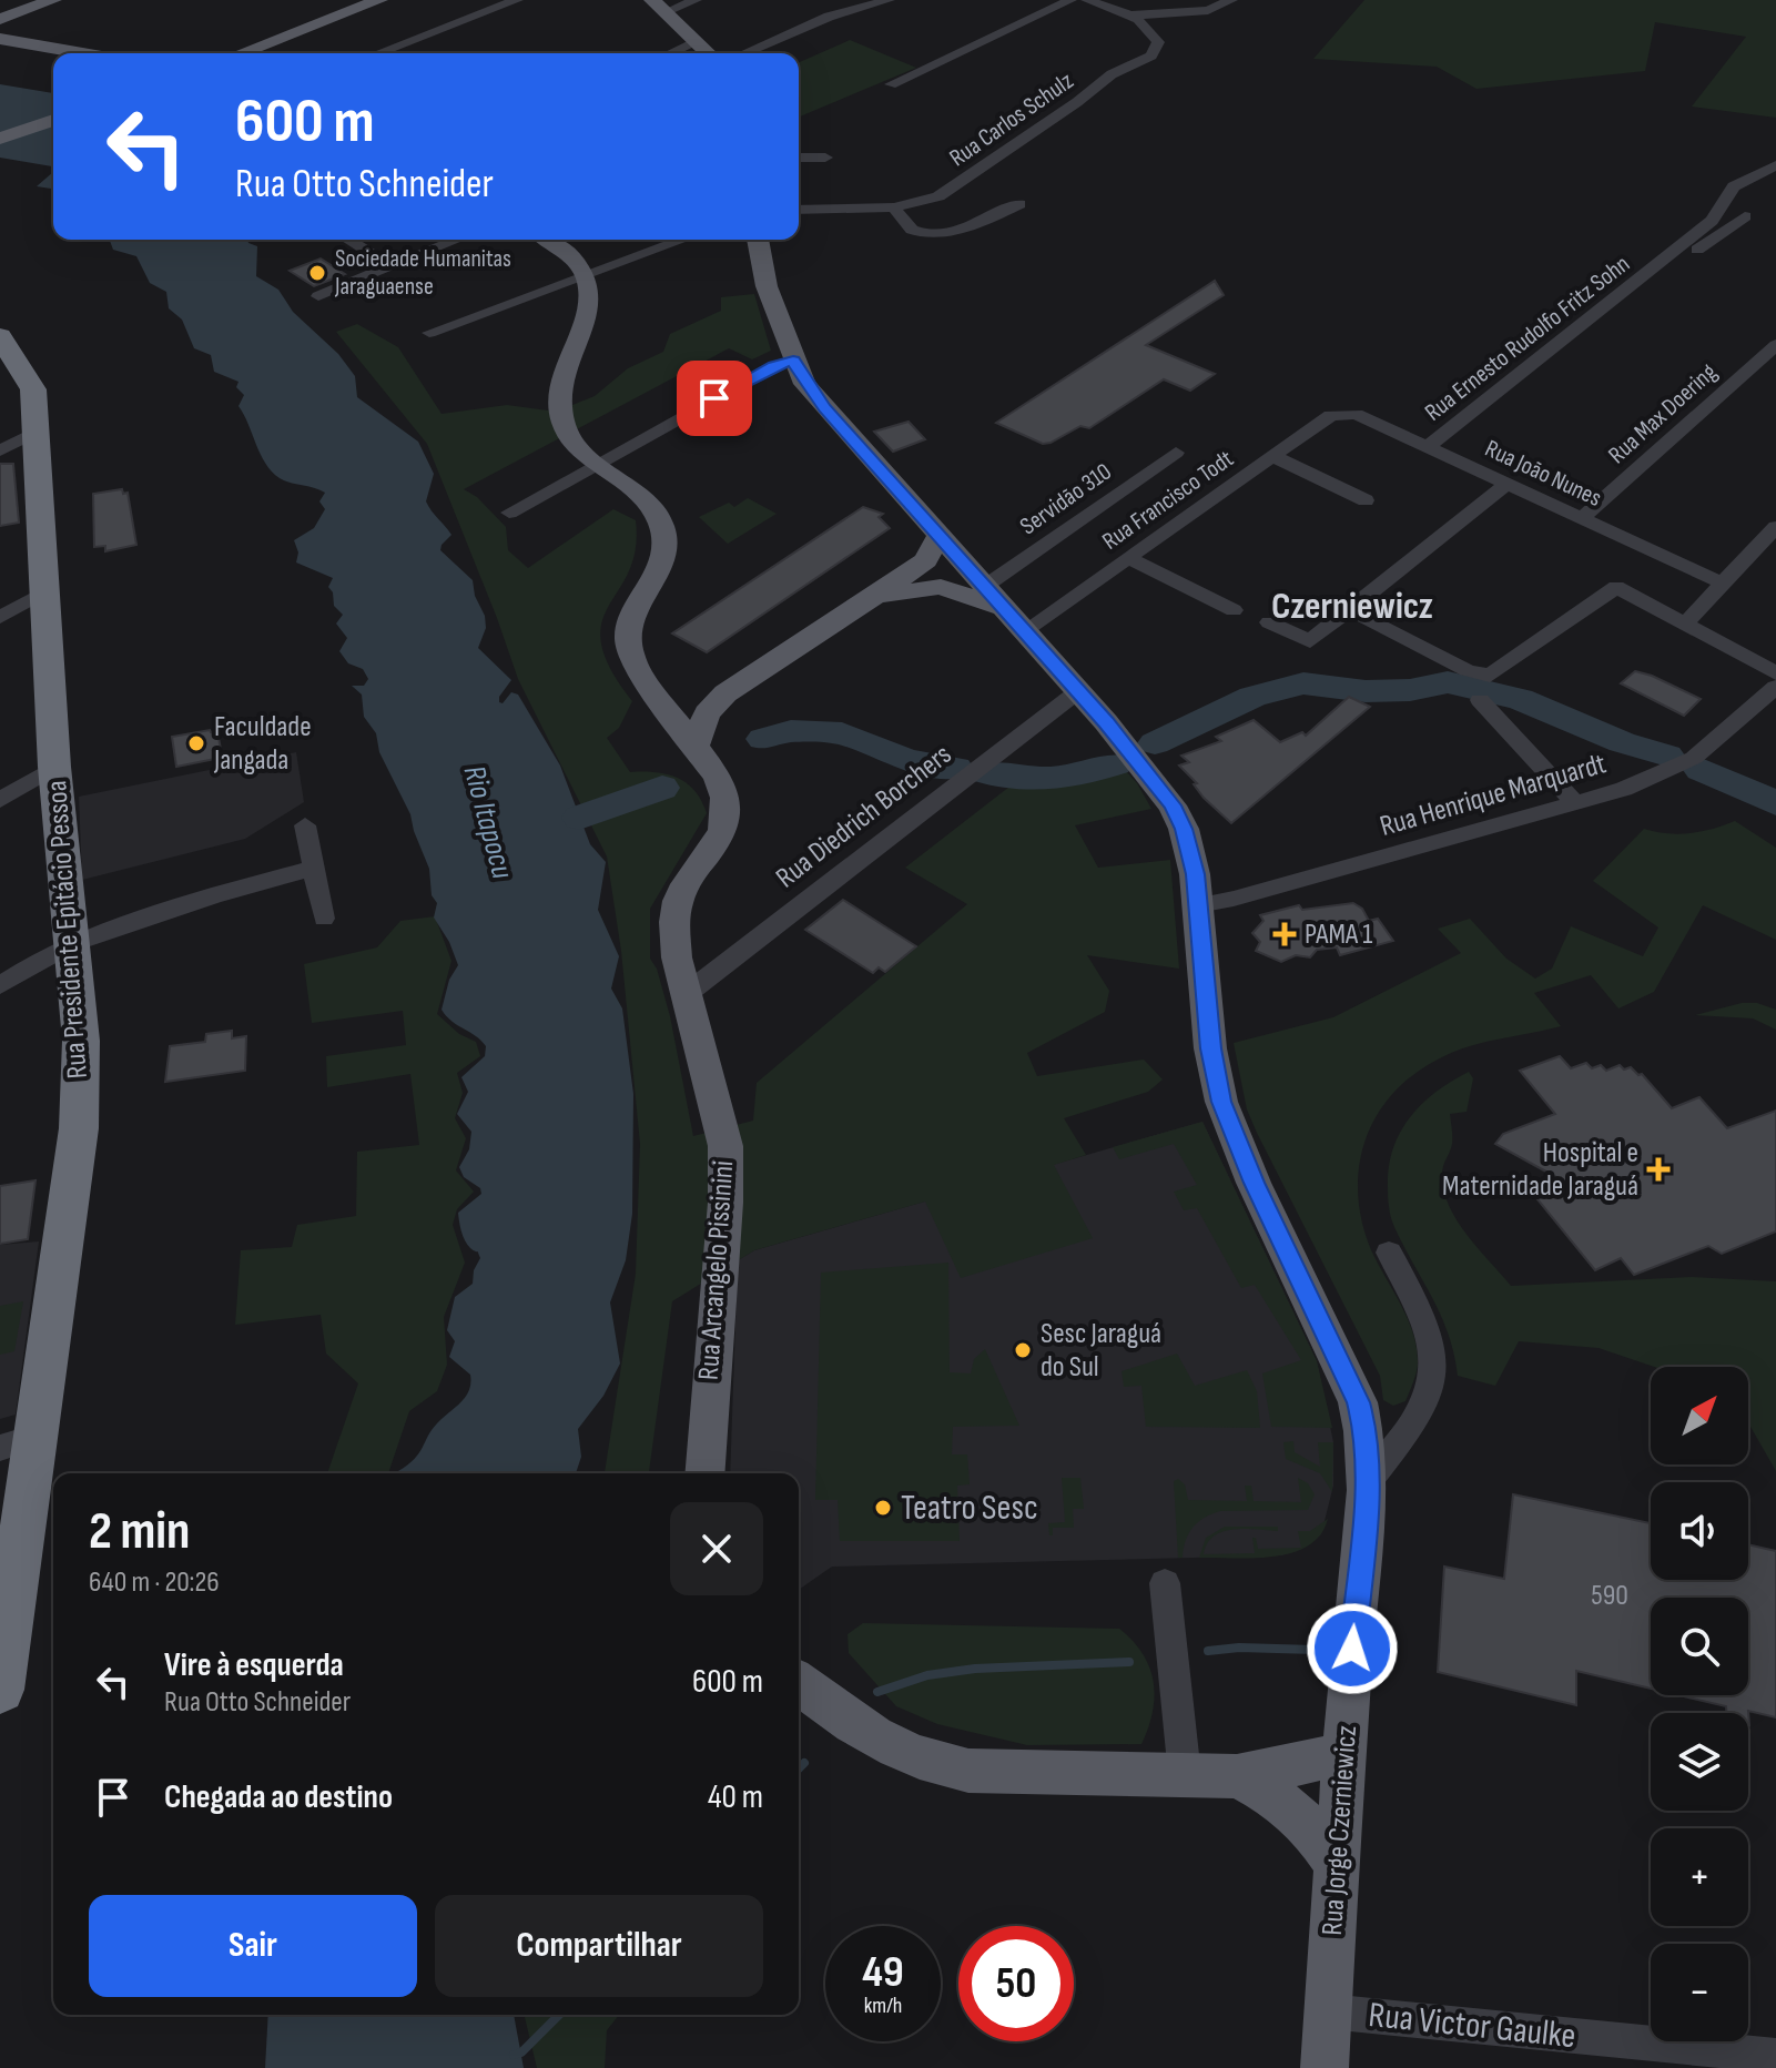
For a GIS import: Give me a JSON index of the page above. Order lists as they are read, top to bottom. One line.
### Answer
{"streets":{"highway":["Rua Presidente Epitácio Pessoa"],"main road":["Rua Arcangelo Pissinini","Rua Jorge Czerniewicz"],"street":["Rua Carlos Schulz","Rua Ernesto Rudolfo Fritz Sohn","Rua Max Doering","Rua João Nunes","Servidão 310","Rua Francisco Todt","Rua Henrique Marquardt","Rua Diedrich Borchers","Rua Victor Gaulke"]},"crossings":[["Rua Ernesto Rudolfo Fritz Sohn","Rua João Nunes"],["Rua Max Doering","Rua João Nunes"],["Rua João Nunes","Rua Francisco Todt"],["Servidão 310","Rua Jorge Czerniewicz"],["Rua Francisco Todt","Rua Jorge Czerniewicz"],["Rua Henrique Marquardt","Rua Jorge Czerniewicz"],["Rua Diedrich Borchers","Rua Arcangelo Pissinini"],["Rua Diedrich Borchers","Rua Jorge Czerniewicz"],["Rua Jorge Czerniewicz","Rua Victor Gaulke"]],"districts":["Czerniewicz"],"water":["Rio Itapocu"],"places":{"other":["Sociedade Humanitas Jaraguaense","Faculdade Jangada","Sesc Jaraguá do Sul","Teatro Sesc"],"health":["PAMA 1","Hospital e Maternidade Jaraguá"]},"house_numbers":["590"],"north":"top right","page":{"turn":["600 m","Rua Otto Schneider"],"map_buttons":["+","−"],"heading":["2 min","640 m · 20:26"],"list":[{"name":"Vire à esquerda","note":"Rua Otto Schneider","value":"600 m"},{"name":"Chegada ao destino","value":"40 m"}],"buttons":["Sair","Compartilhar"],"speed":"49 km/h","limit":"50"}}
